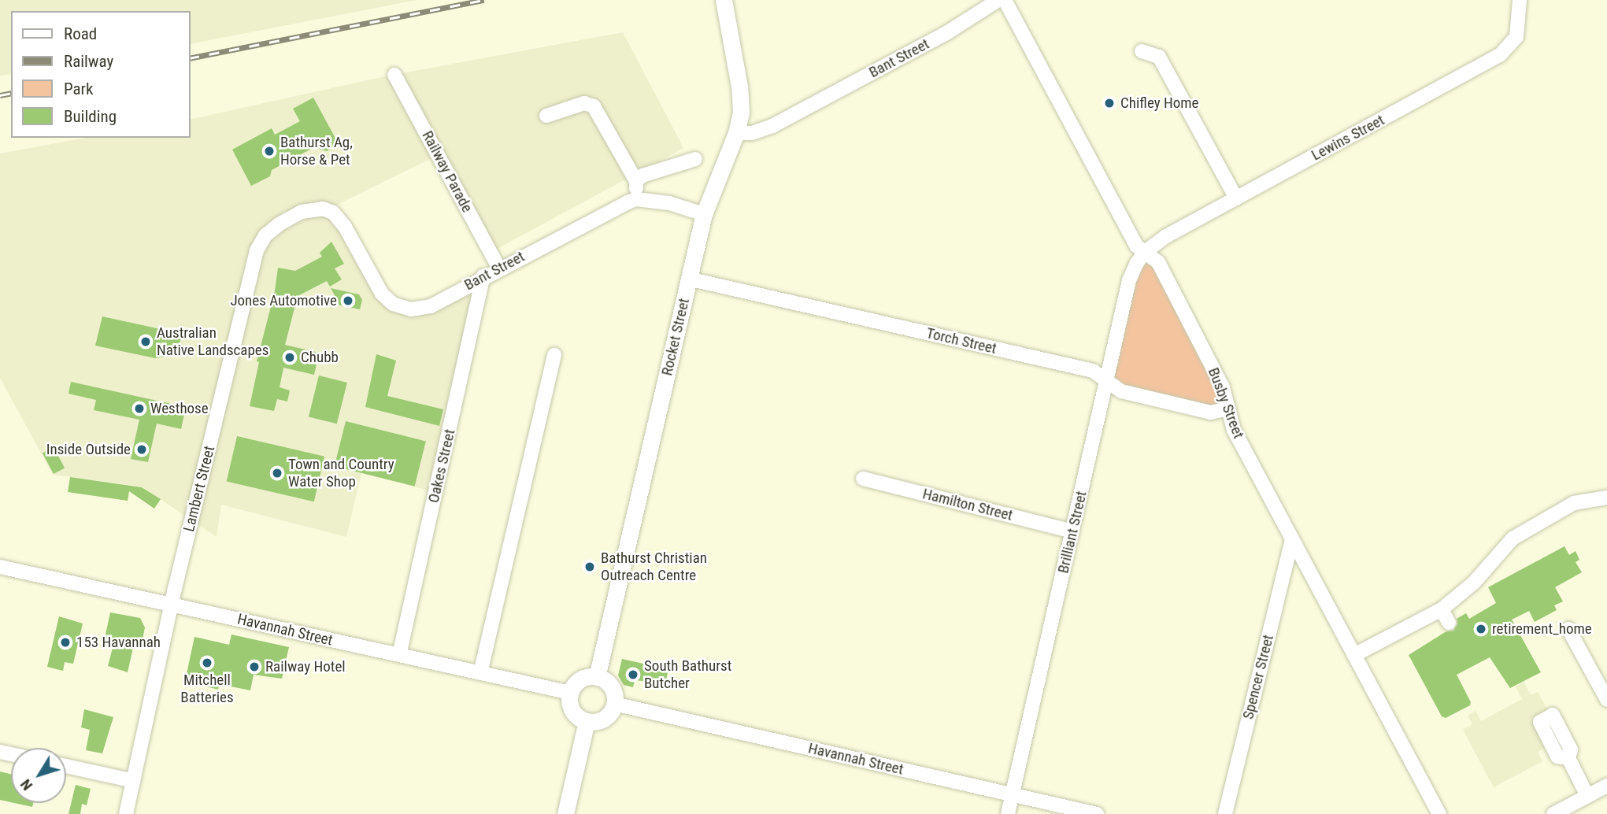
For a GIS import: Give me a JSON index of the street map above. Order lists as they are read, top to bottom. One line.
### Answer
{"streets":{"main road":["Rocket Street"],"street":["Bant Street","Lewins Street","Railway Parade","Torch Street","Busby Street","Oakes Street","Lambert Street","Hamilton Street","Brilliant Street","Havannah Street","Spencer Street"]},"crossings":[["Bant Street","Railway Parade"],["Bant Street","Rocket Street"],["Bant Street","Oakes Street"],["Bant Street","Lambert Street"],["Lewins Street","Busby Street"],["Lewins Street","Brilliant Street"],["Rocket Street","Torch Street"],["Rocket Street","Havannah Street"],["Torch Street","Busby Street"],["Torch Street","Brilliant Street"],["Busby Street","Brilliant Street"],["Busby Street","Spencer Street"],["Oakes Street","Havannah Street"],["Lambert Street","Havannah Street"],["Hamilton Street","Brilliant Street"],["Brilliant Street","Havannah Street"]],"places":["Chifley Home","Bathurst Ag, Horse & Pet","Jones Automotive","Australian Native Landscapes","Chubb","Westhose","Inside Outside","Town and Country Water Shop","Bathurst Christian Outreach Centre","retirement_home","153 Havannah","Mitchell Batteries","Railway Hotel","South Bathurst Butcher"],"legend":["Road","Railway","Park","Building"],"north":"bottom left"}
